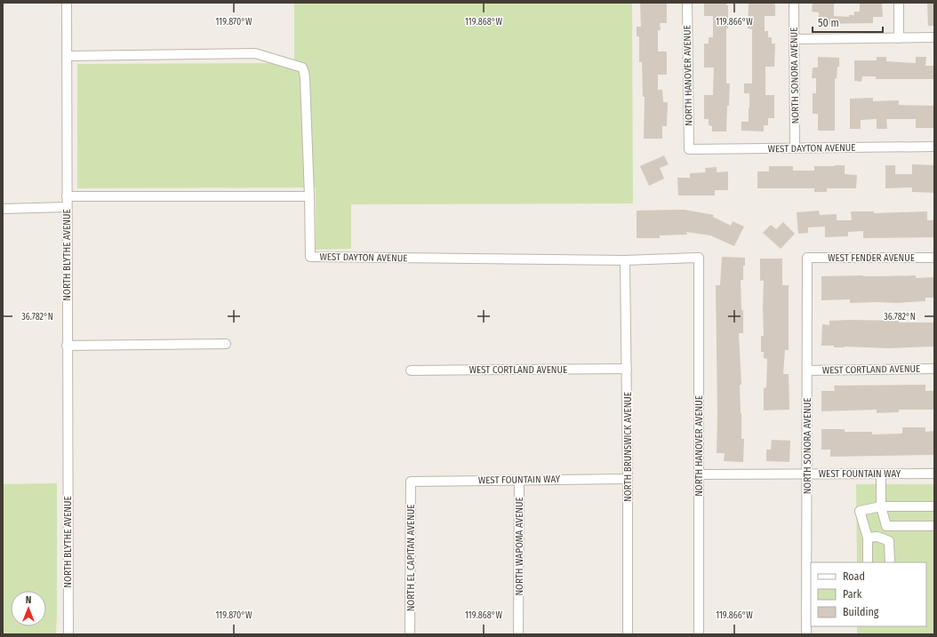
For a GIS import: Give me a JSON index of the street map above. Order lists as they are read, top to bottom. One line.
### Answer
{"streets":{"street":["NORTH HANOVER AVENUE","NORTH SONORA AVENUE","WEST DAYTON AVENUE","NORTH BLYTHE AVENUE","WEST FENDER AVENUE","WEST CORTLAND AVENUE","NORTH BRUNSWICK AVENUE","WEST FOUNTAIN WAY","NORTH WAPOMA AVENUE","NORTH EL CAPITAN AVENUE"]},"crossings":[["NORTH HANOVER AVENUE","WEST DAYTON AVENUE"],["NORTH HANOVER AVENUE","WEST FOUNTAIN WAY"],["NORTH SONORA AVENUE","WEST DAYTON AVENUE"],["NORTH SONORA AVENUE","WEST FENDER AVENUE"],["NORTH SONORA AVENUE","WEST CORTLAND AVENUE"],["NORTH SONORA AVENUE","WEST FOUNTAIN WAY"],["WEST DAYTON AVENUE","NORTH BRUNSWICK AVENUE"],["WEST CORTLAND AVENUE","NORTH BRUNSWICK AVENUE"],["NORTH BRUNSWICK AVENUE","WEST FOUNTAIN WAY"],["WEST FOUNTAIN WAY","NORTH WAPOMA AVENUE"],["WEST FOUNTAIN WAY","NORTH EL CAPITAN AVENUE"]],"legend":["Road","Park","Building"],"scale_bar":"50 m","north":"top","coordinates":["119.870°W","119.868°W","119.866°W","36.782°N"]}
